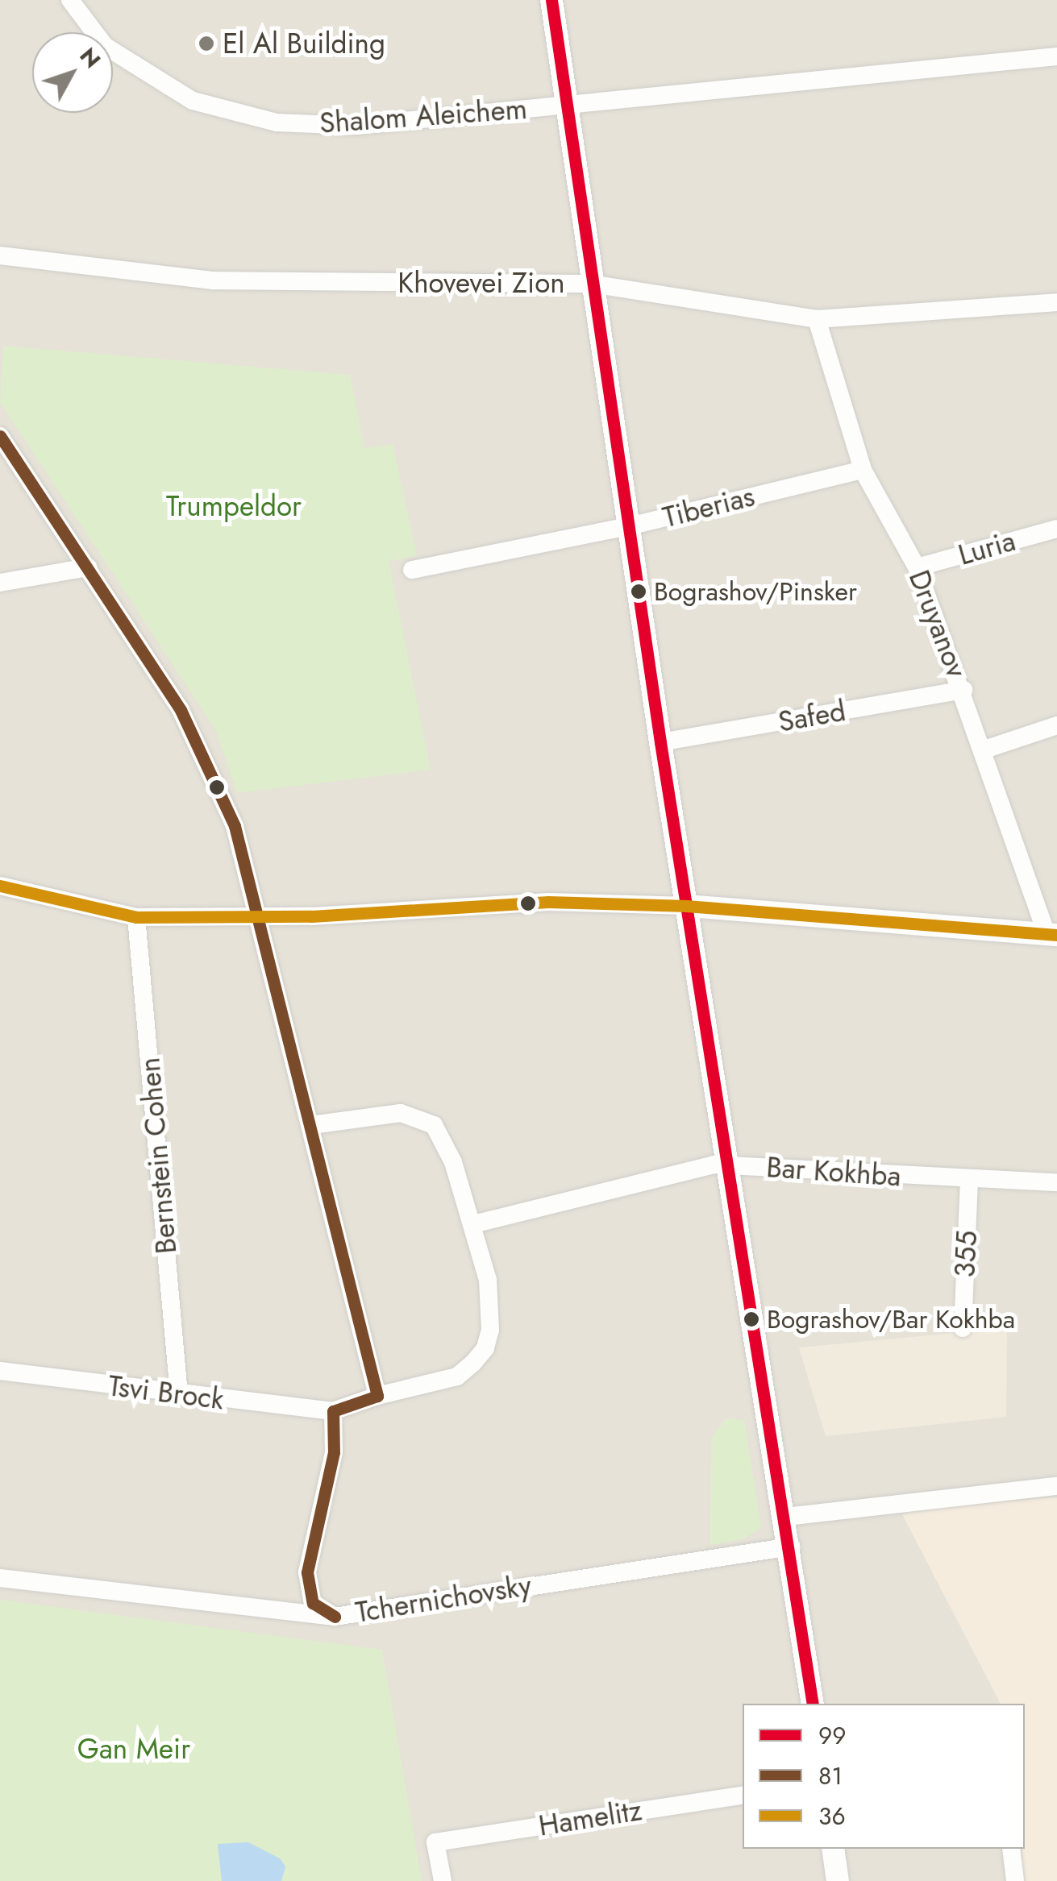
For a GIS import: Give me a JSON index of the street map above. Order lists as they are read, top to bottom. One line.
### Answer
{"streets":{"street":["Shalom Aleichem","Khovevei Zion","Tiberias","Luria","Druyanov","Safed","Bernstein Cohen","Bar Kokhba","355","Tsvi Brock","Tchernichovsky","Hamelitz"]},"crossings":[["Khovevei Zion","Druyanov"],["Tiberias","Druyanov"],["Luria","Druyanov"],["Druyanov","Safed"],["Bernstein Cohen","Tsvi Brock"],["Bar Kokhba","355"]],"parks":["Trumpeldor","Gan Meir"],"places":["El Al Building","Bograshov/Pinsker","Bograshov/Bar Kokhba"],"lines":["transit line 99","transit line 81","transit line 36"],"legend":["99","81","36"],"north":"top right"}
